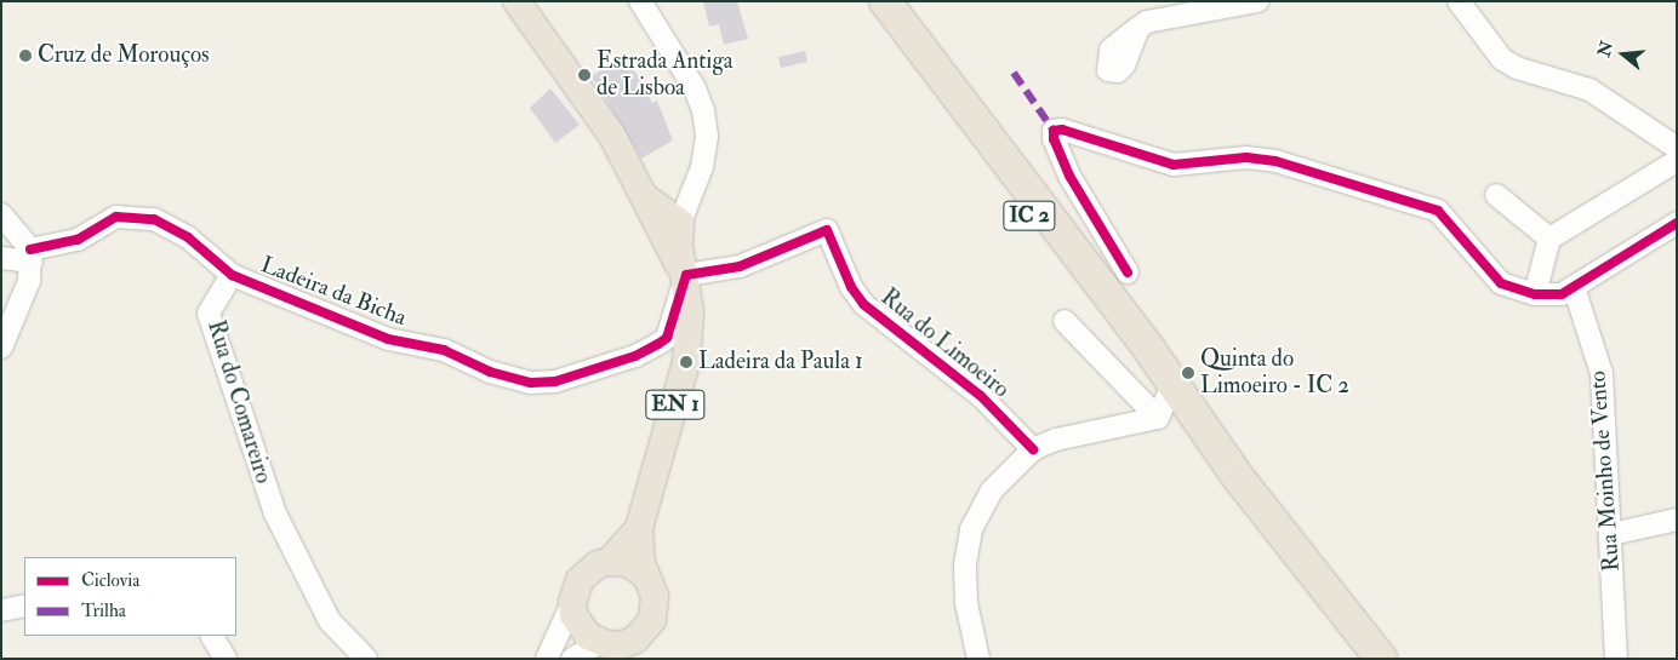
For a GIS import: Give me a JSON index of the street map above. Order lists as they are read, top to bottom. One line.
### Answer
{"streets":{"highway":["IC 2"],"main road":["EN 1"],"street":["Ladeira da Bicha","Rua do Limoeiro","Rua do Comareiro","Rua Moinho de Vento"]},"crossings":[["Ladeira da Bicha","Rua do Limoeiro"],["Ladeira da Bicha","Rua do Comareiro"],["Ladeira da Bicha","EN 1"],["Rua do Limoeiro","EN 1"]],"places":["Cruz de Morouços","Estrada Antiga de Lisboa","Ladeira da Paula 1","Quinta do Limoeiro - IC 2"],"legend":["Ciclovia","Trilha"],"north":"left"}
